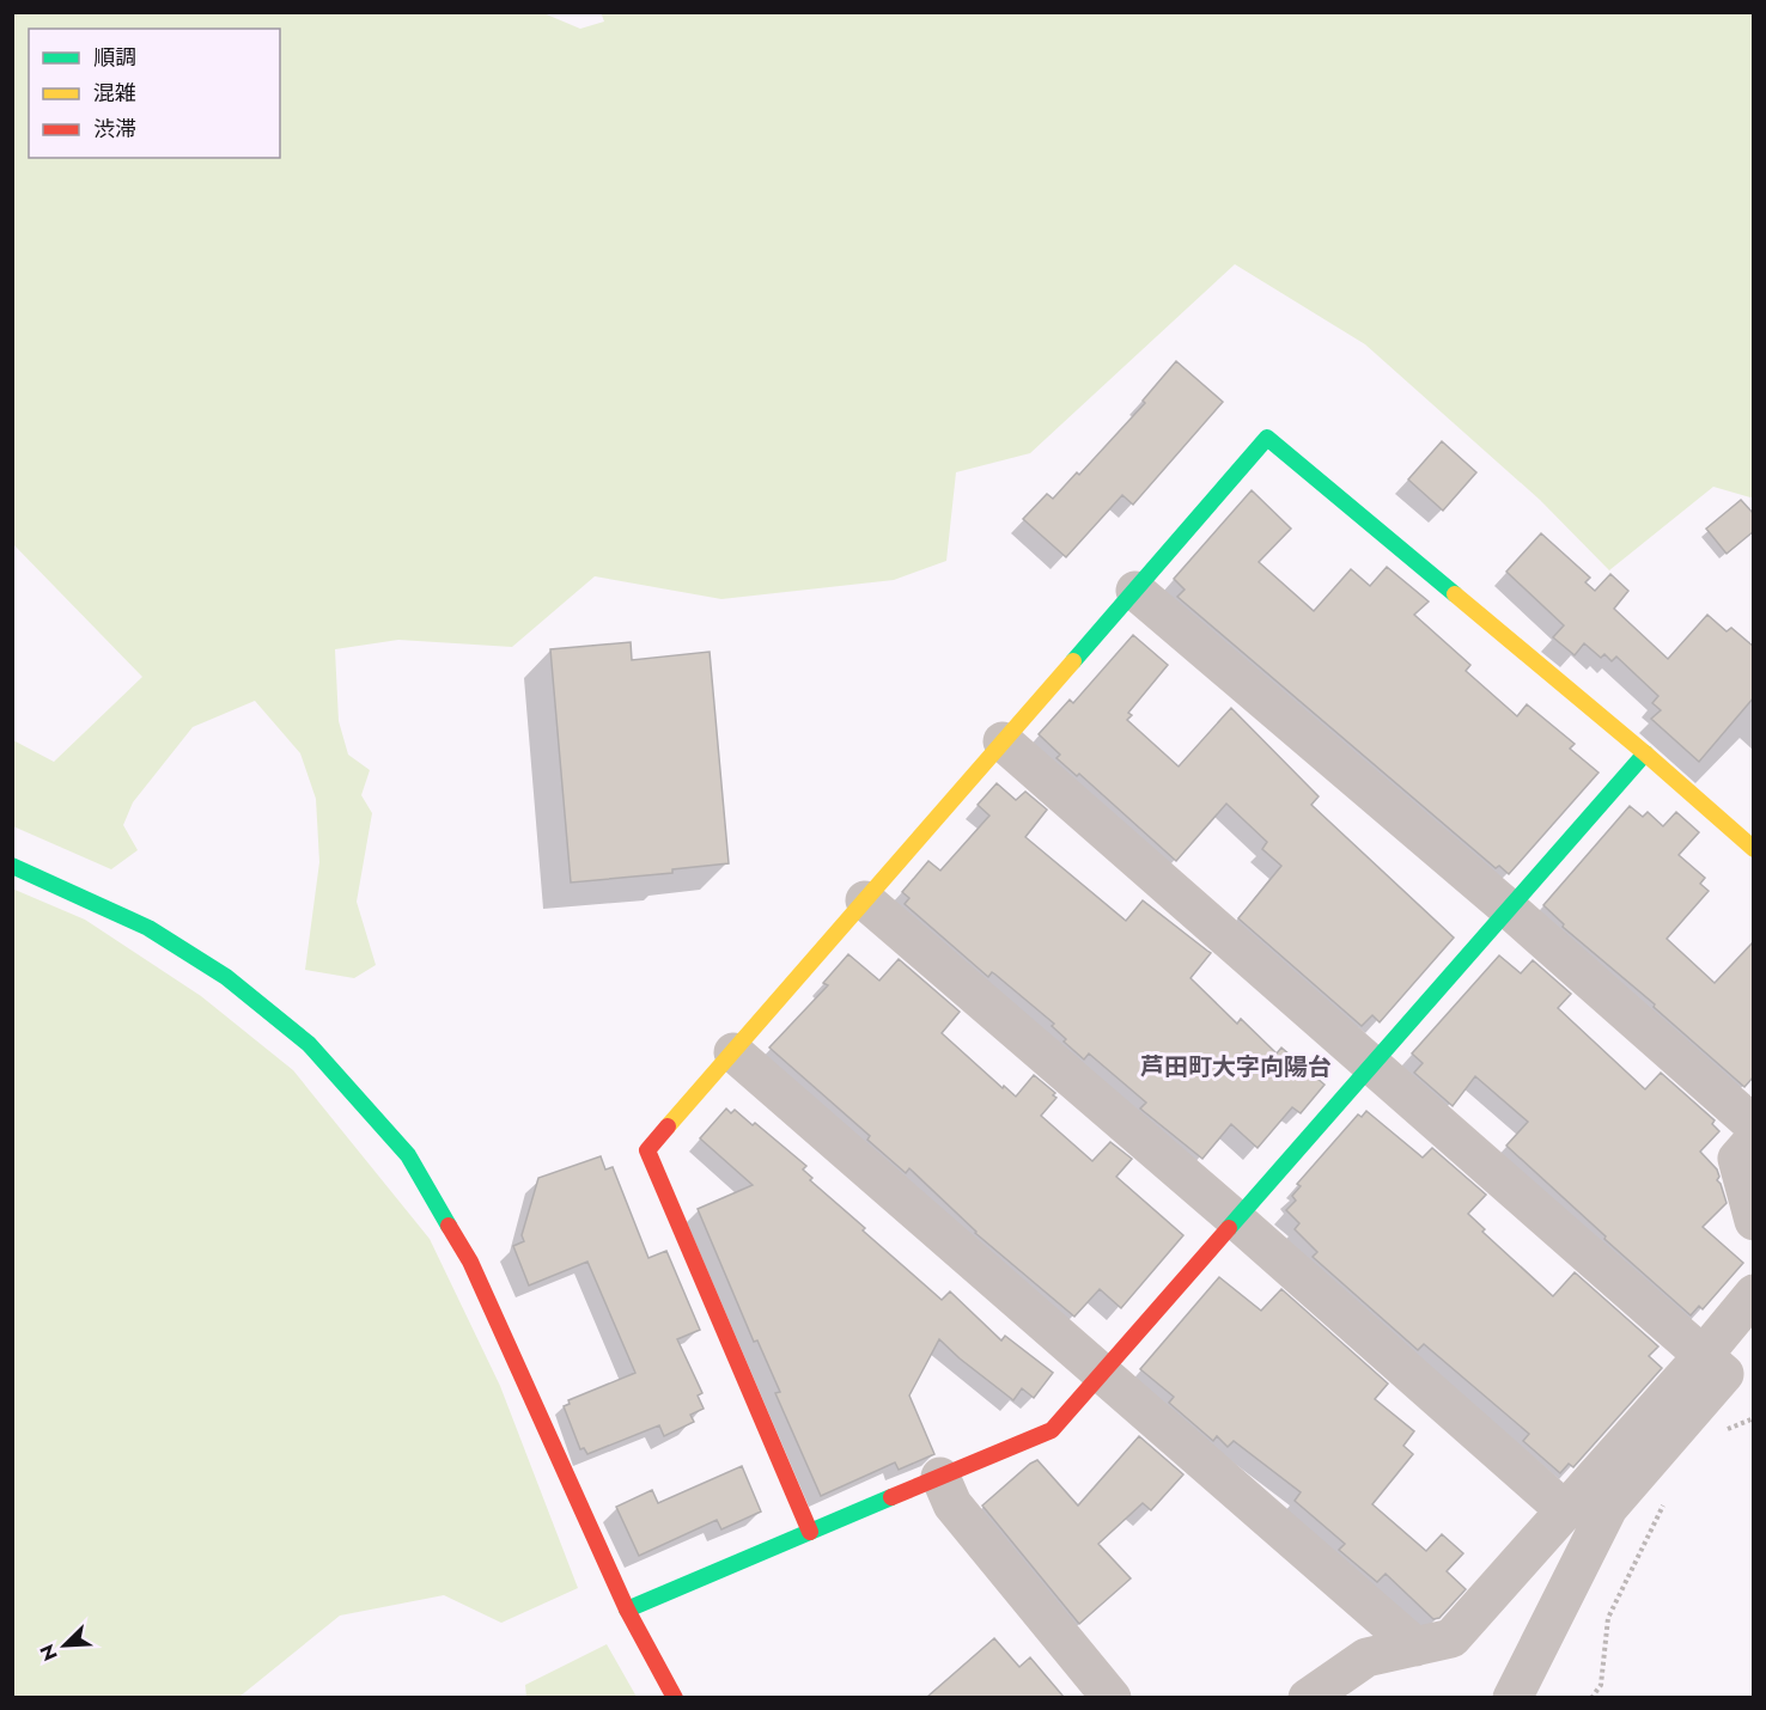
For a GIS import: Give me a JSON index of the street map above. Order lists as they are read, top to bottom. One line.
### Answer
{"districts":["芦田町大字向陽台"],"legend":["順調","混雑","渋滞"],"north":"bottom left"}
